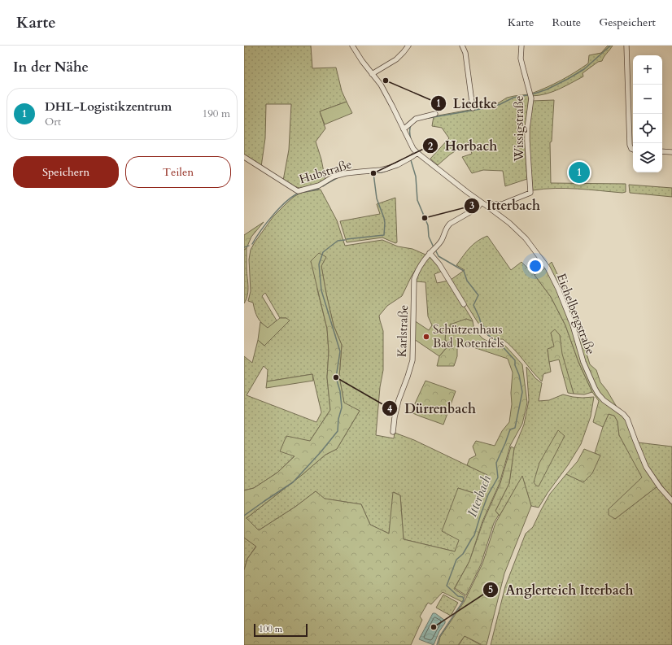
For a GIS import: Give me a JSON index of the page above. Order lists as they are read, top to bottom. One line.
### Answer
{"streets":{"street":["Wissigstraße","Hubstraße","Eichelbergstraße","Karlstraße"]},"crossings":[["Wissigstraße","Eichelbergstraße"],["Hubstraße","Eichelbergstraße"],["Eichelbergstraße","Karlstraße"]],"water":["Itterbach"],"places":["Liedtke","Horbach","Itterbach","Schützenhaus Bad Rotenfels","Dürrenbach","Anglerteich Itterbach"],"scale_bar":"100 m","page":{"header":"Karte","nav":["Karte","Route","Gespeichert"],"heading":"In der Nähe","map_buttons":["+","−"],"list":[{"mark":"1","name":"DHL-Logistikzentrum","note":"Ort","value":"190 m"}],"buttons":["Speichern","Teilen"],"pins":"1","scale":"100 m"}}
